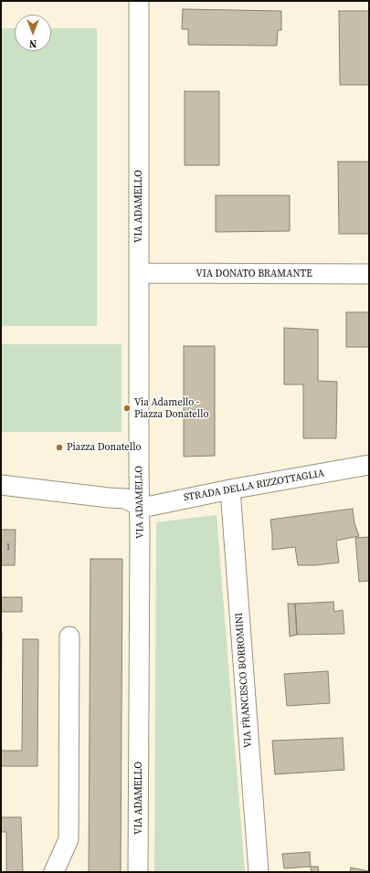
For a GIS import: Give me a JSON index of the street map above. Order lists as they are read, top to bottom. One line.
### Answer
{"streets":{"street":["VIA ADAMELLO","VIA DONATO BRAMANTE","STRADA DELLA RIZZOTTAGLIA","VIA FRANCESCO BORROMINI"]},"crossings":[["VIA ADAMELLO","VIA DONATO BRAMANTE"],["VIA ADAMELLO","STRADA DELLA RIZZOTTAGLIA"],["STRADA DELLA RIZZOTTAGLIA","VIA FRANCESCO BORROMINI"]],"places":["Via Adamello - Piazza Donatello","Piazza Donatello"],"house_numbers":["1"],"north":"bottom"}
